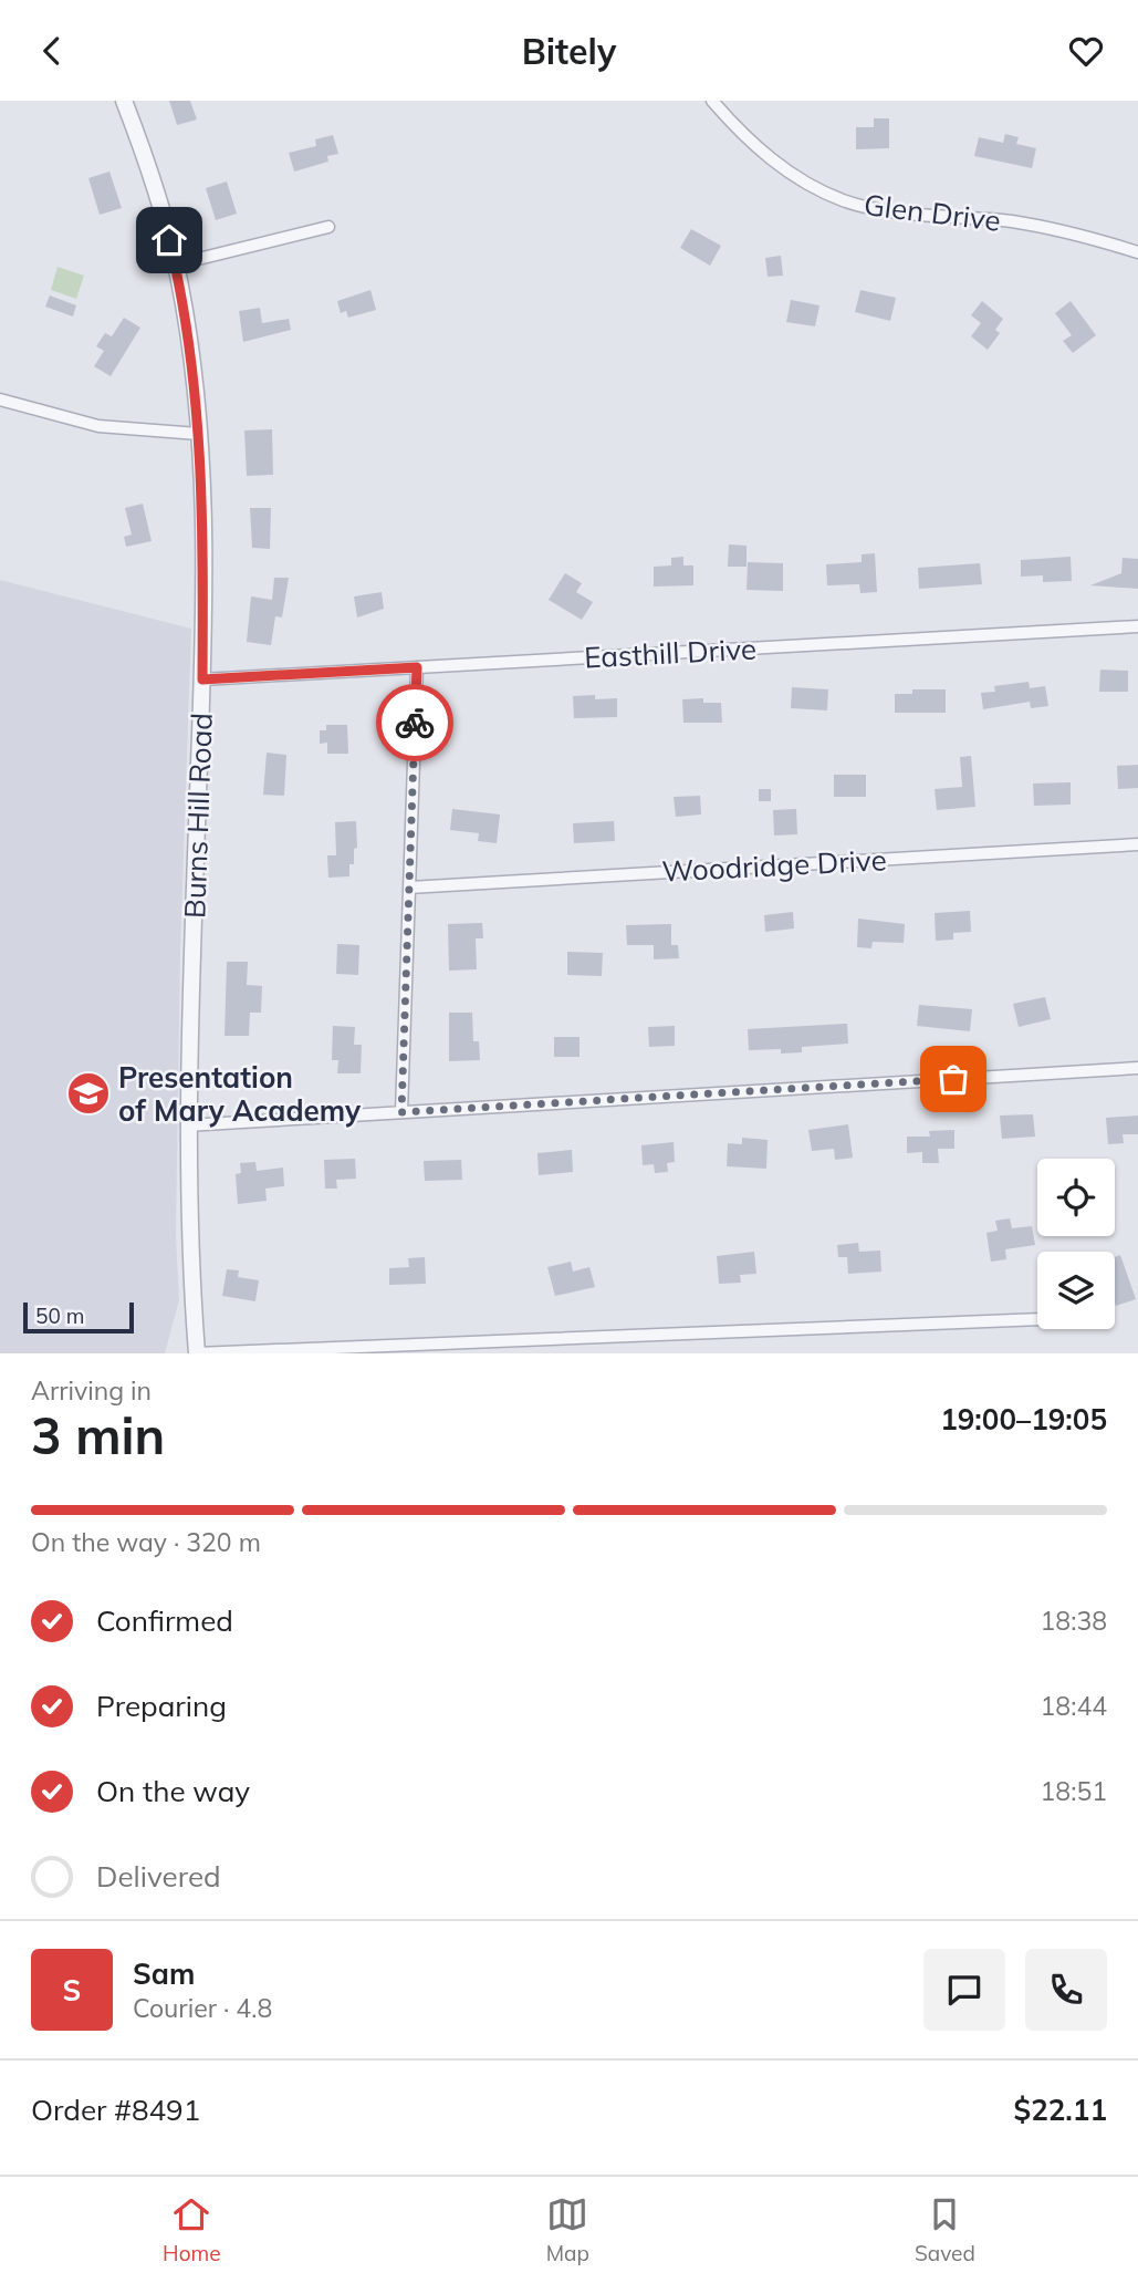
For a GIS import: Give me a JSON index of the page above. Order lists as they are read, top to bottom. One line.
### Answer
{"streets":{"street":["Glen Drive","Easthill Drive","Burns Hill Road","Woodridge Drive"]},"crossings":[["Easthill Drive","Burns Hill Road"]],"places":{"school or university":["Presentation of Mary Academy"]},"scale_bar":"50 m","page":{"header":"Bitely","scale":"50 m","heading":["3 min","Arriving in","19:00–19:05"],"panel":["Sam","Courier · 4.8","Order #8491","$22.11"],"bar":"On the way · 320 m","list":[["Confirmed","18:38"],["Preparing","18:44"],["On the way","18:51"],"Delivered"],"round":"S","tabs":["Home","Map","Saved"]}}
